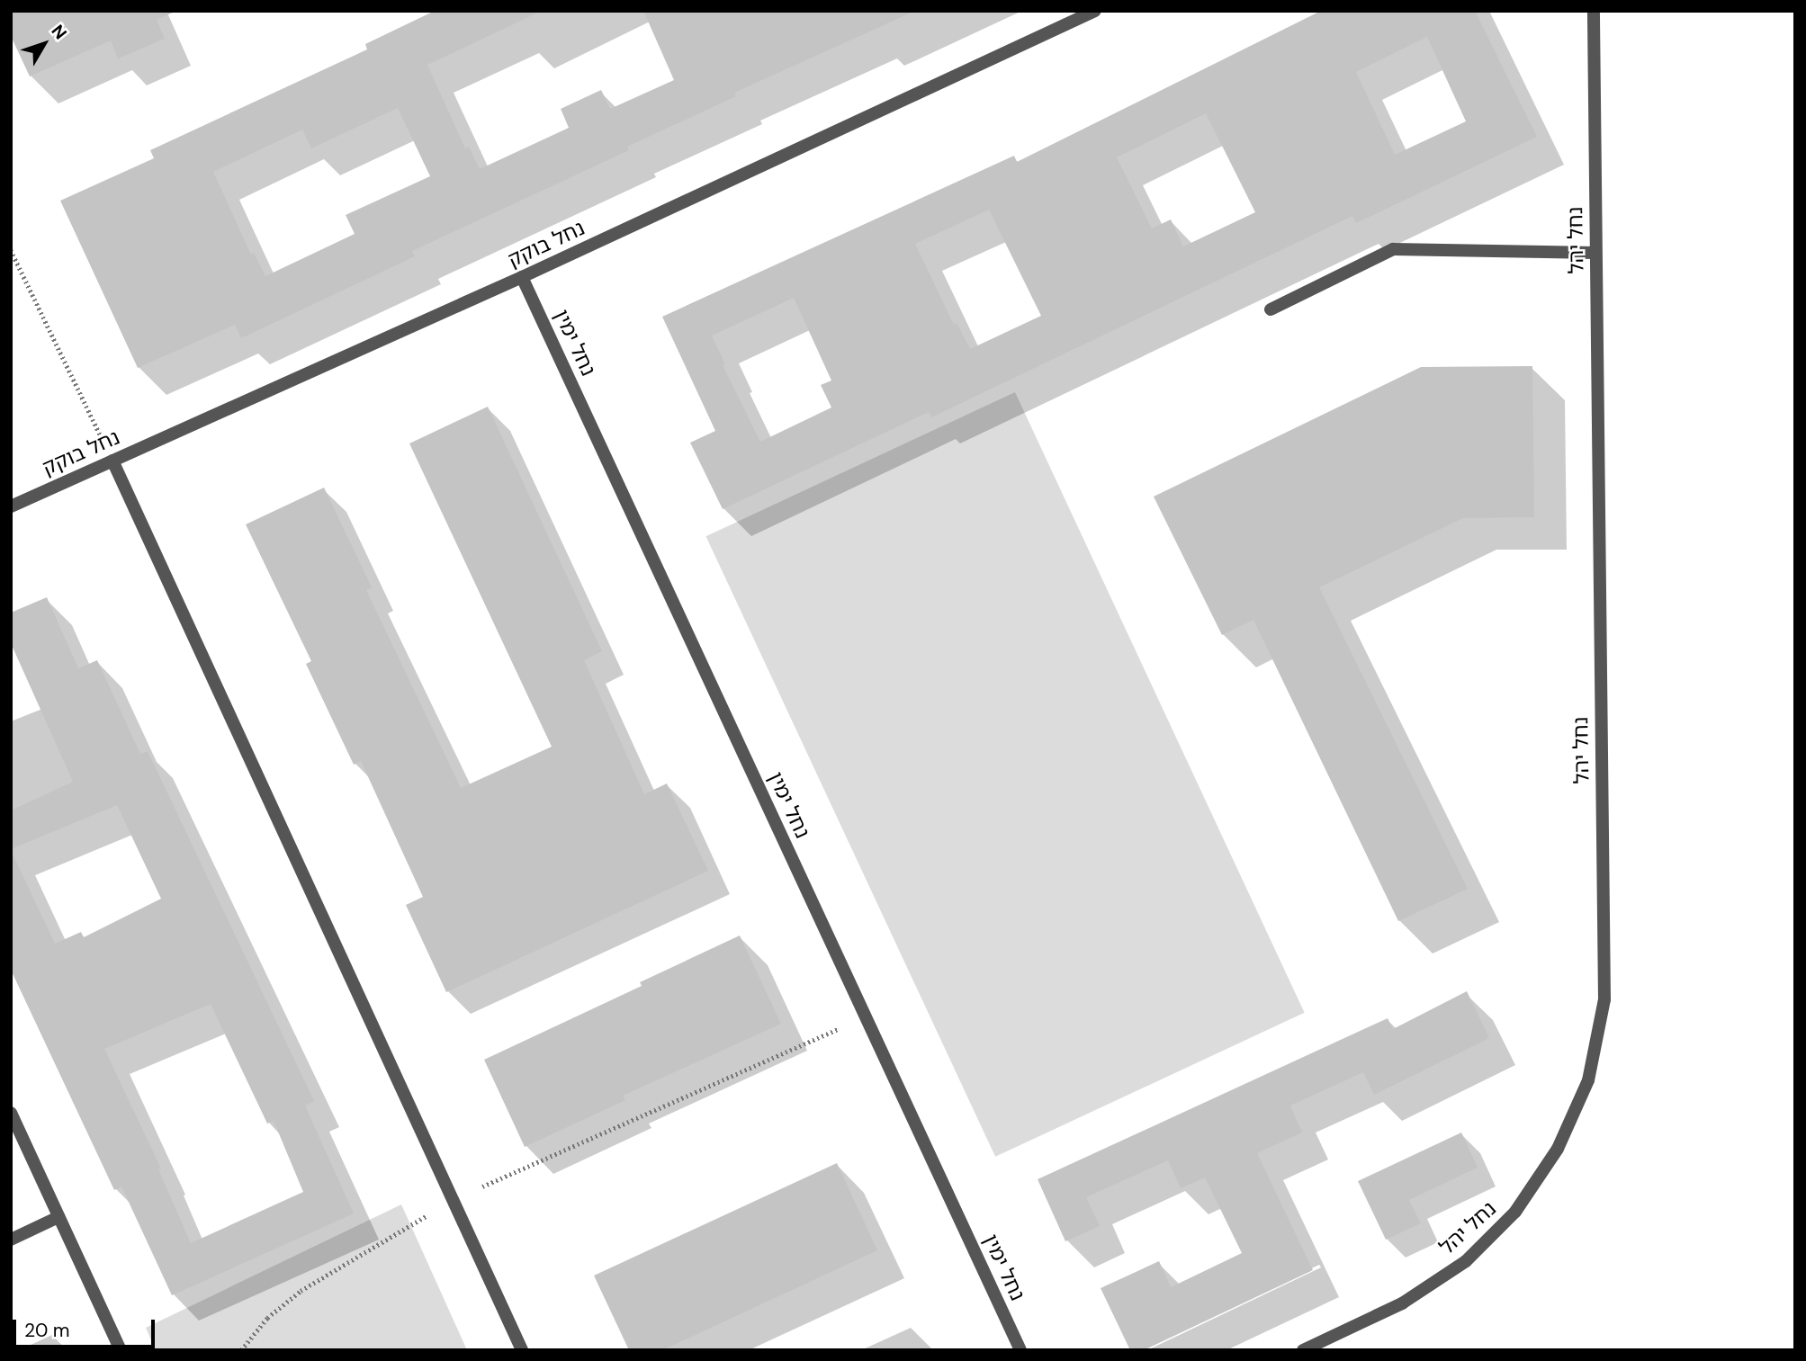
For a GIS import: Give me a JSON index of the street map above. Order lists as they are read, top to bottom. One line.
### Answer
{"streets":{"street":["נחל יהל","נחל בוקק","נחל ימין"]},"crossings":[["נחל בוקק","נחל ימין"]],"scale_bar":"20 m","north":"top right"}
